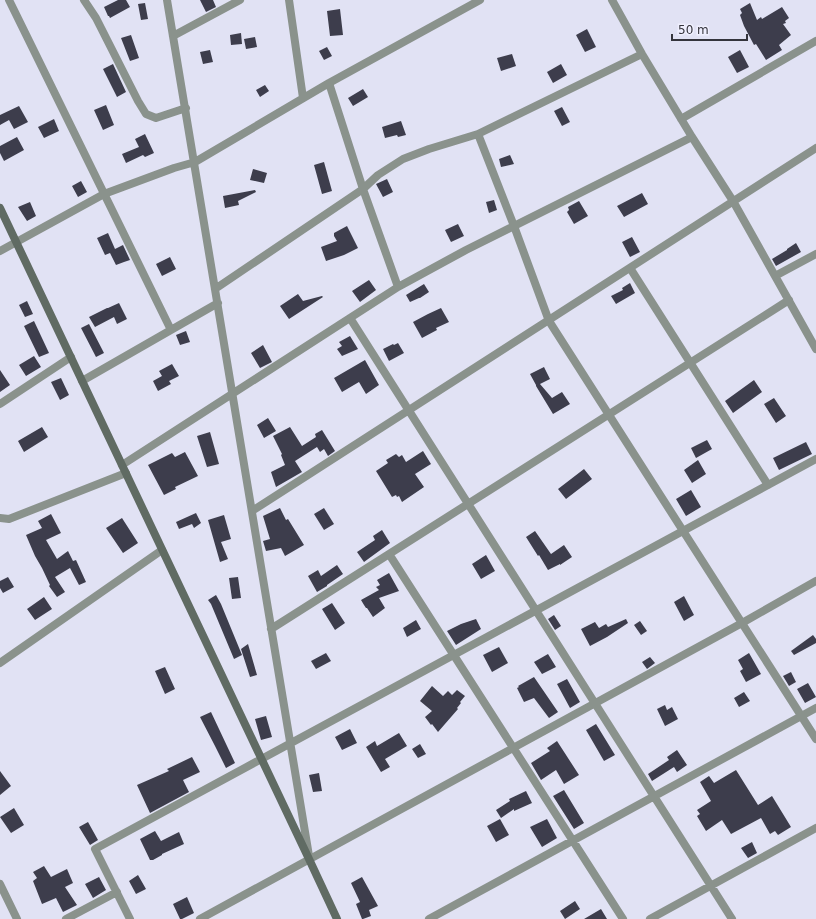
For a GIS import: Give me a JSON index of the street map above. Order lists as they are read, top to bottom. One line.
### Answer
{"scale_bar":"50 m"}
